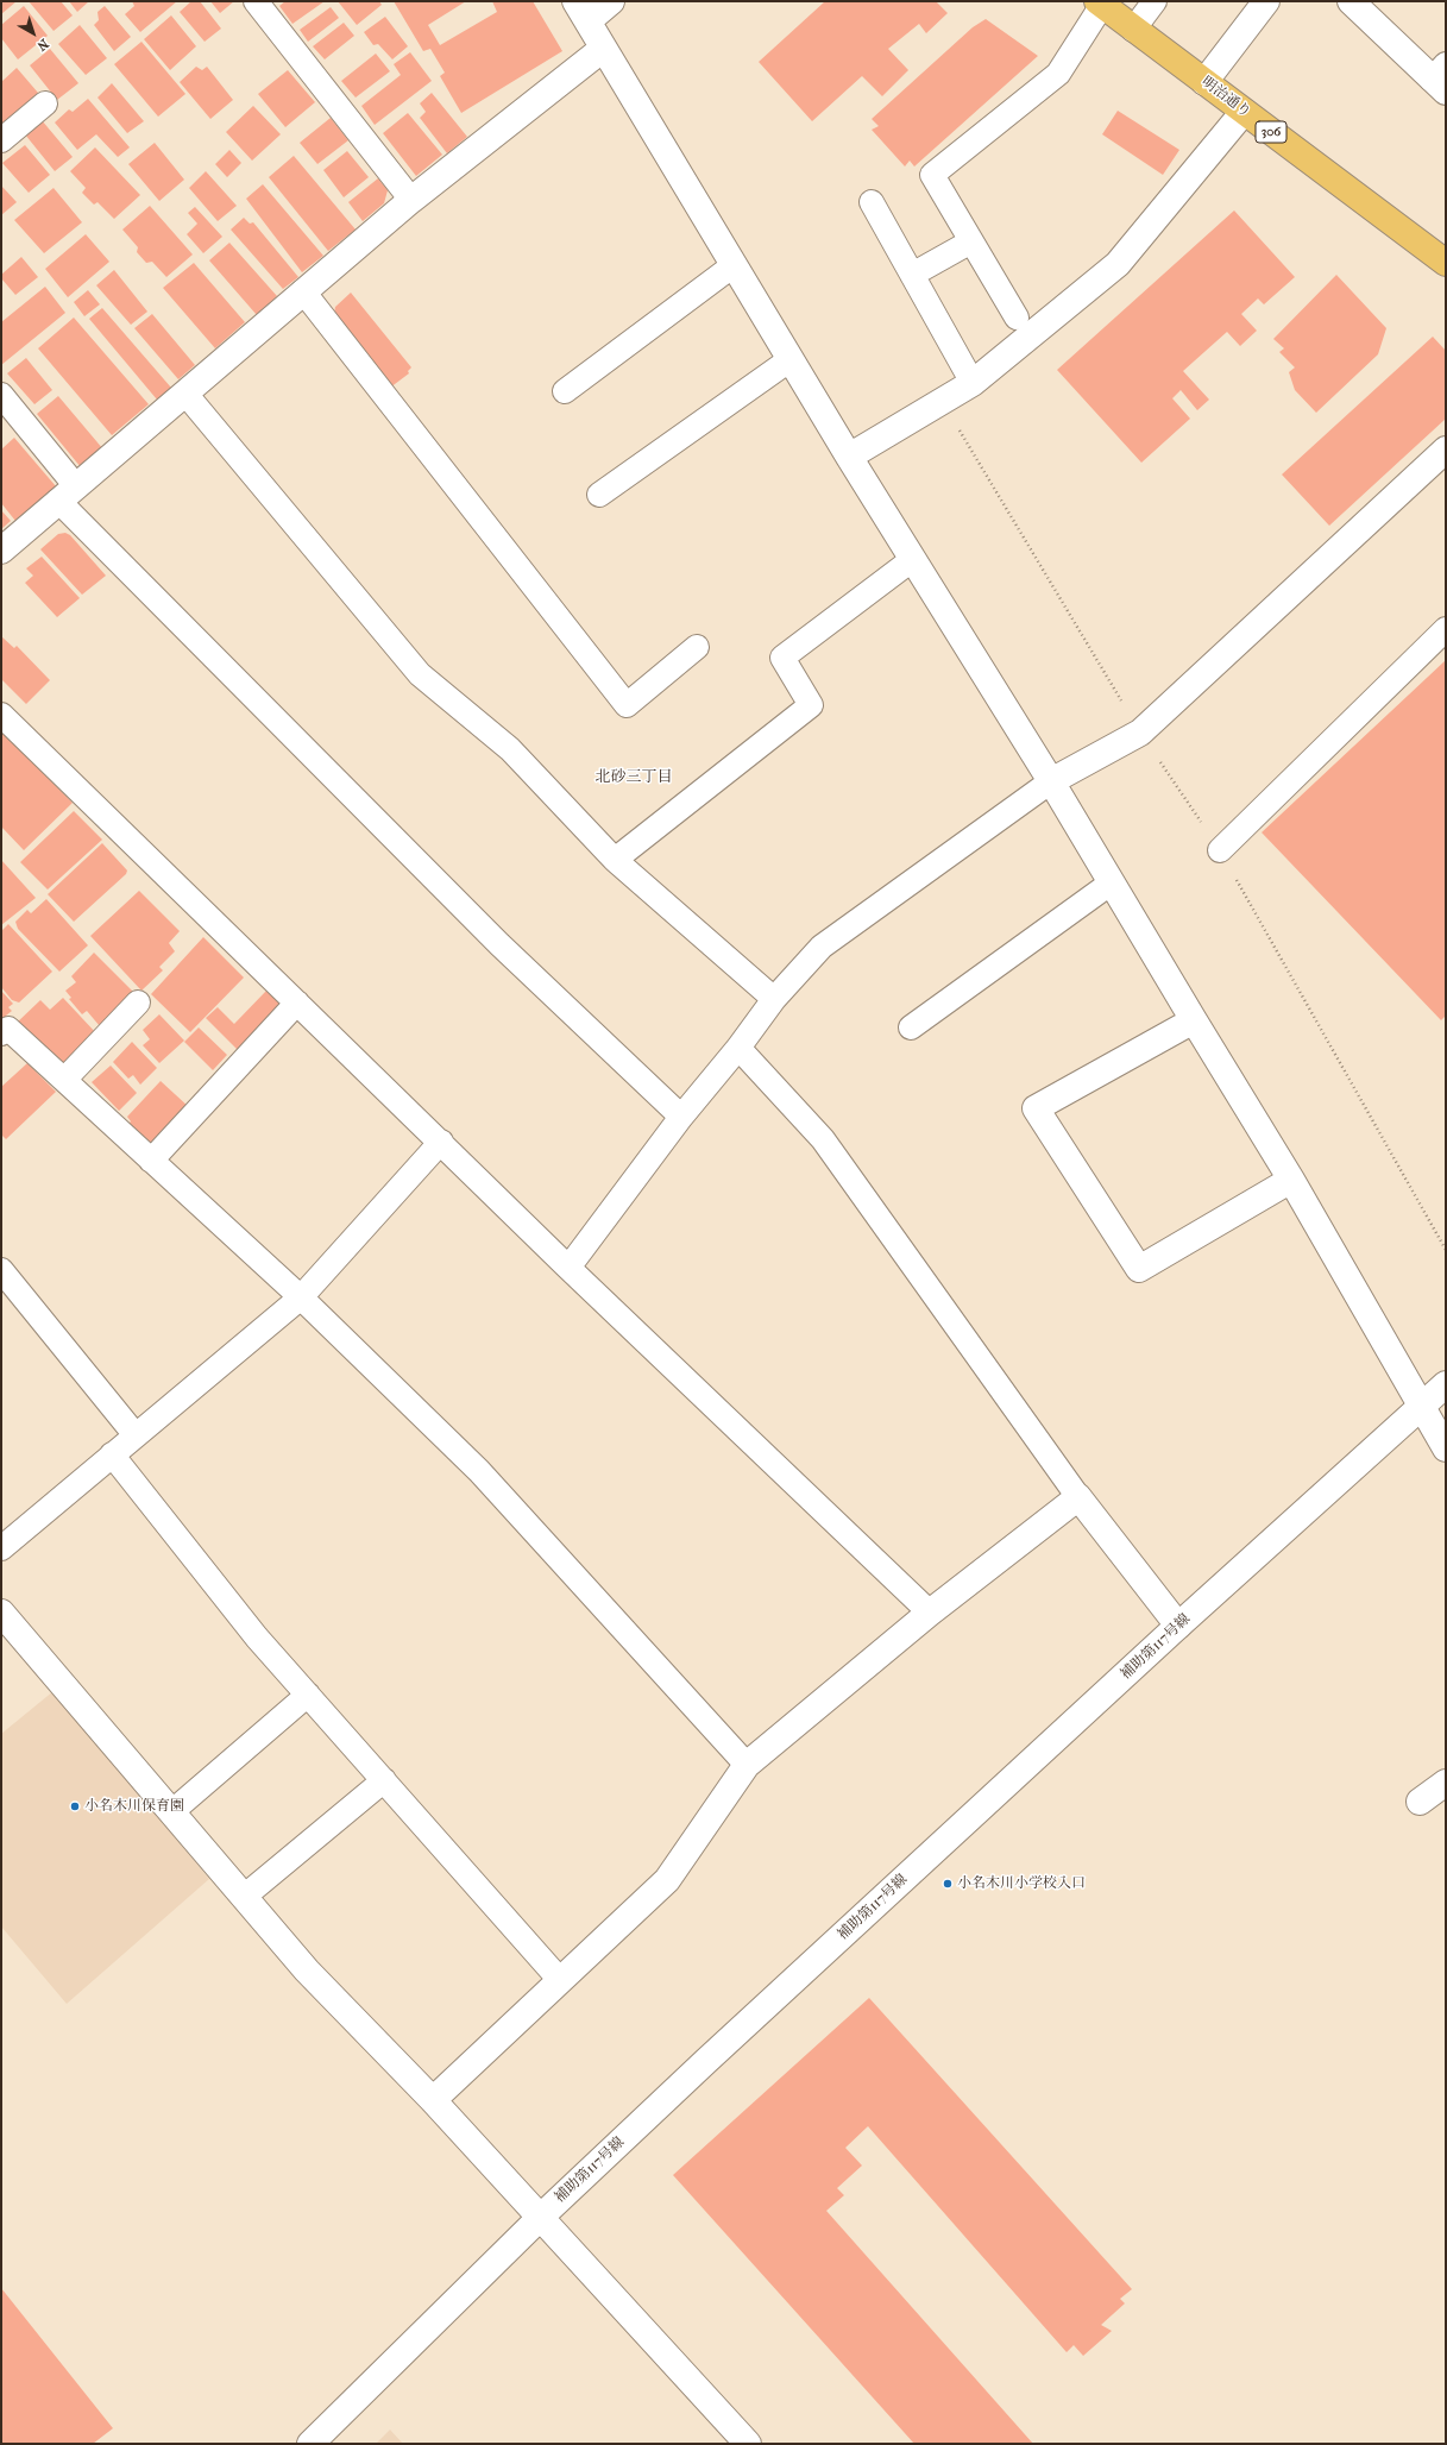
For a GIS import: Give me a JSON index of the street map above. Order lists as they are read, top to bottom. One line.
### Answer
{"streets":{"main road":["明治通り","306"],"street":["補助第117号線"]},"districts":["北砂三丁目"],"places":["小名木川保育園","小名木川小学校入口"],"north":"bottom right"}
